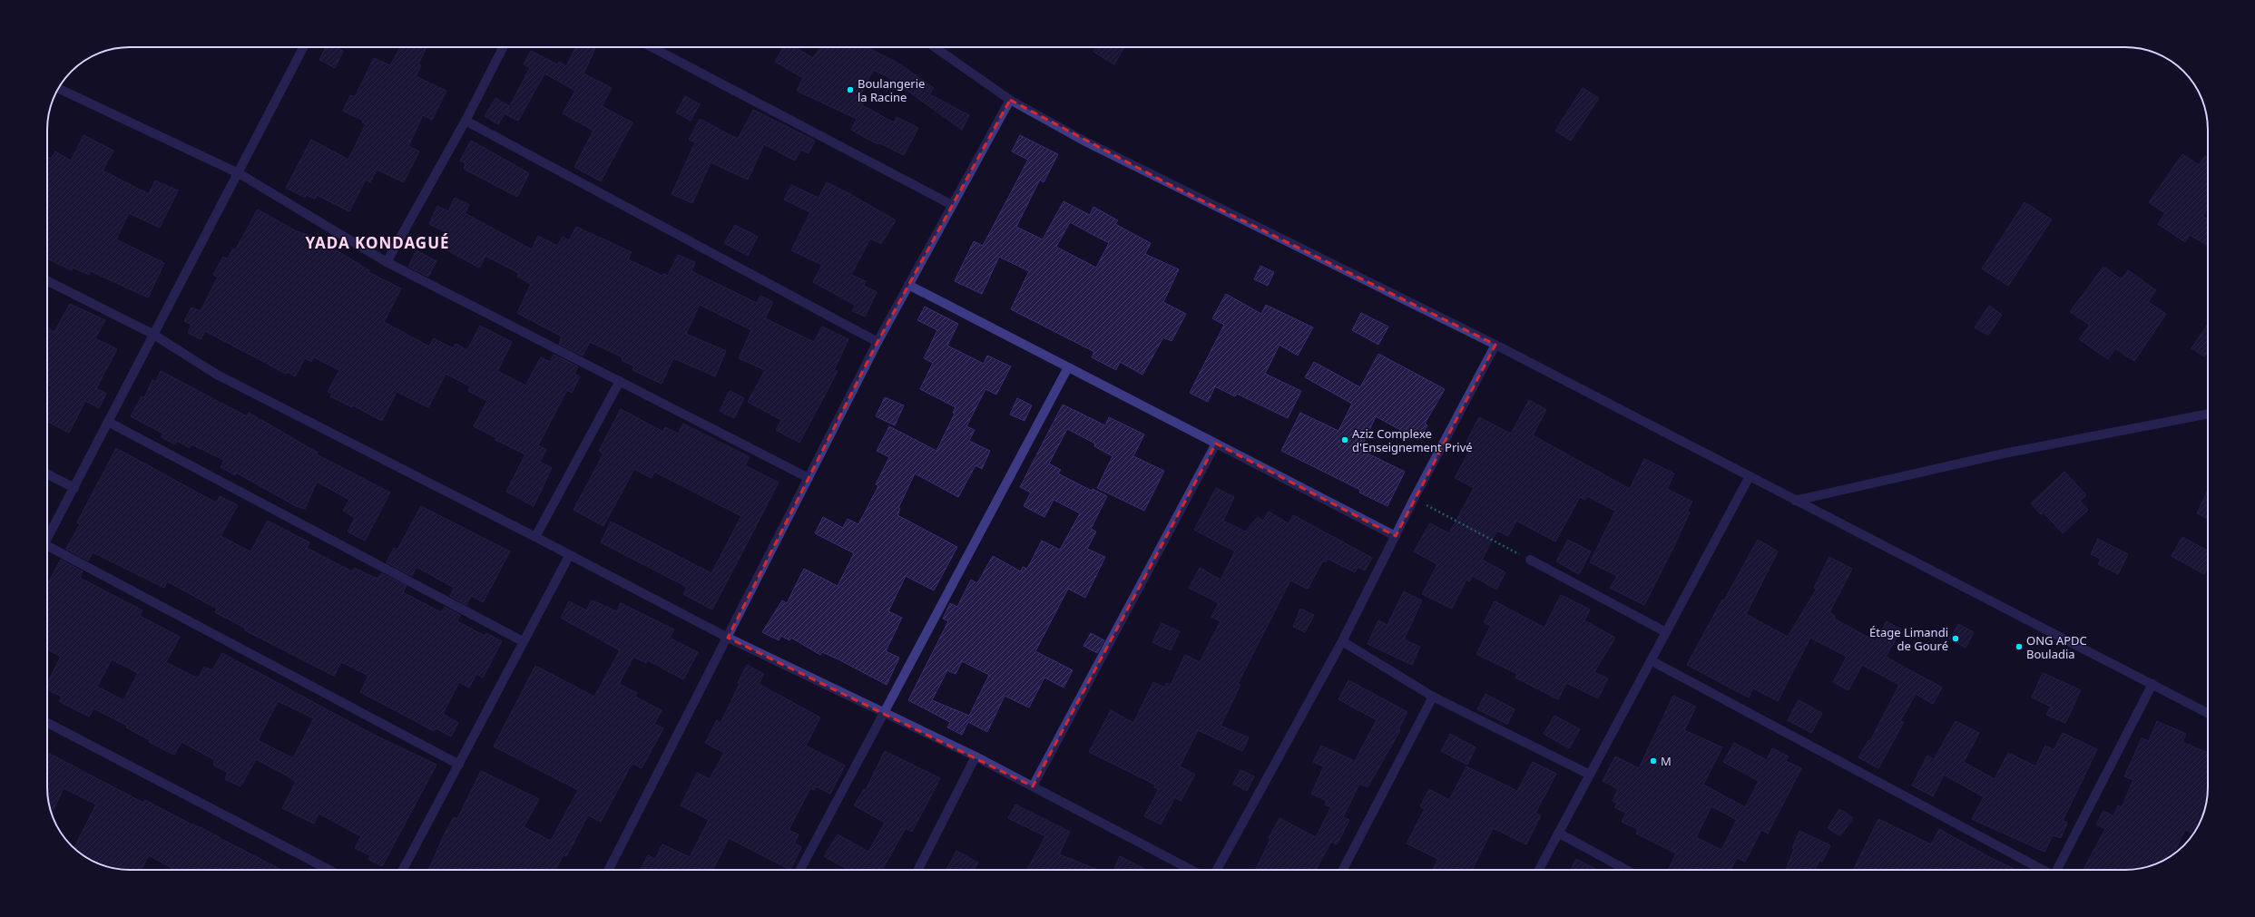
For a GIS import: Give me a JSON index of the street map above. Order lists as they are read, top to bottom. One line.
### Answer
{"districts":["YADA KONDAGUÉ"],"places":["Boulangerie la Racine","Aziz Complexe d'Enseignement Privé","Étage Limandi de Gouré","ONG APDC Bouladia","M"]}
